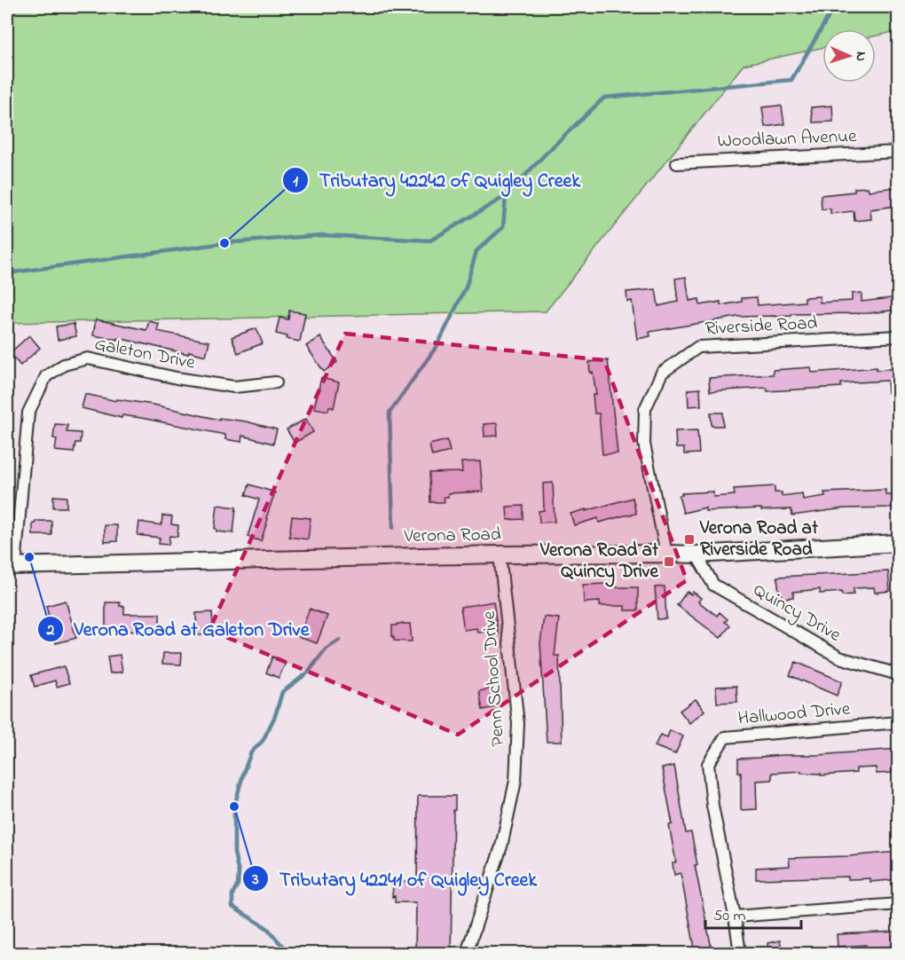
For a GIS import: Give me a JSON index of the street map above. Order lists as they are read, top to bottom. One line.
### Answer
{"streets":{"street":["Woodlawn Avenue","Riverside Road","Galeton Drive","Verona Road","Quincy Drive","Penn School Drive","Hallwood Drive"]},"crossings":[["Riverside Road","Verona Road"],["Galeton Drive","Verona Road"],["Verona Road","Quincy Drive"],["Verona Road","Penn School Drive"]],"places":{"other":["Tributary 42242 of Quigley Creek","Verona Road at Galeton Drive","Tributary 42241 of Quigley Creek"],"transit":["Verona Road at Riverside Road","Verona Road at Quincy Drive"]},"scale_bar":"50 m","north":"right"}
